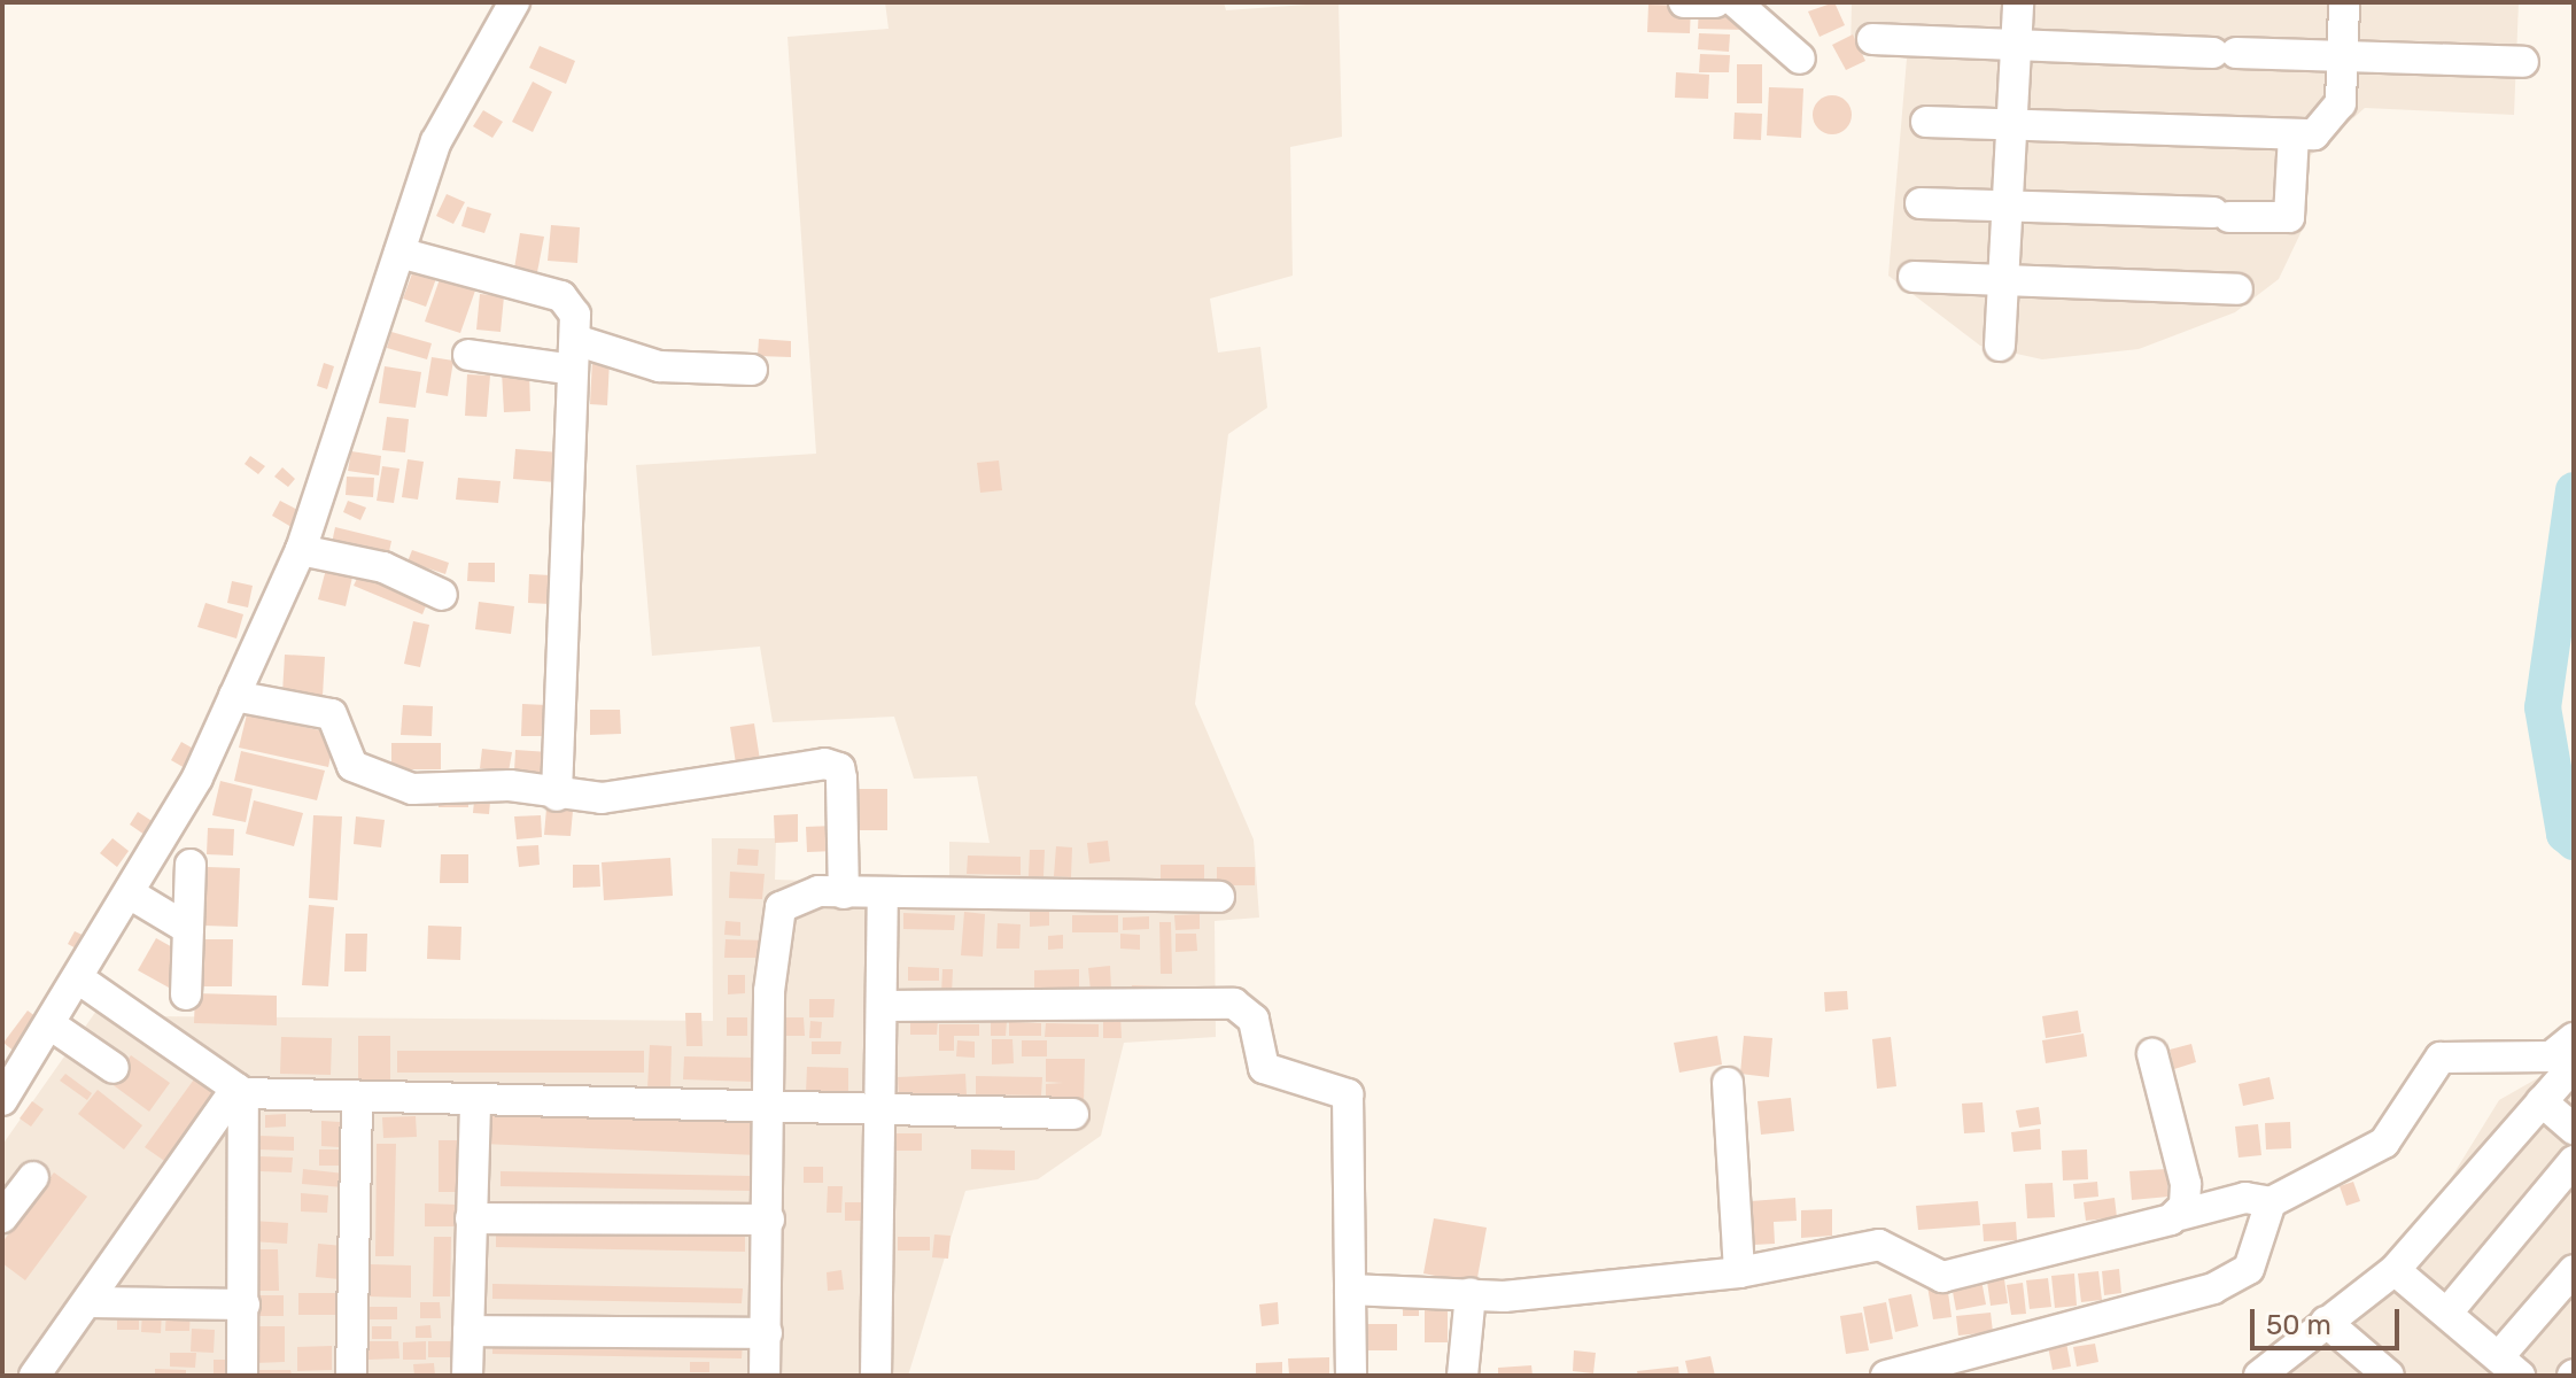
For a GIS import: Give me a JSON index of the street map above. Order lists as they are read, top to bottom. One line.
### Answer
{"scale_bar":"50 m"}
